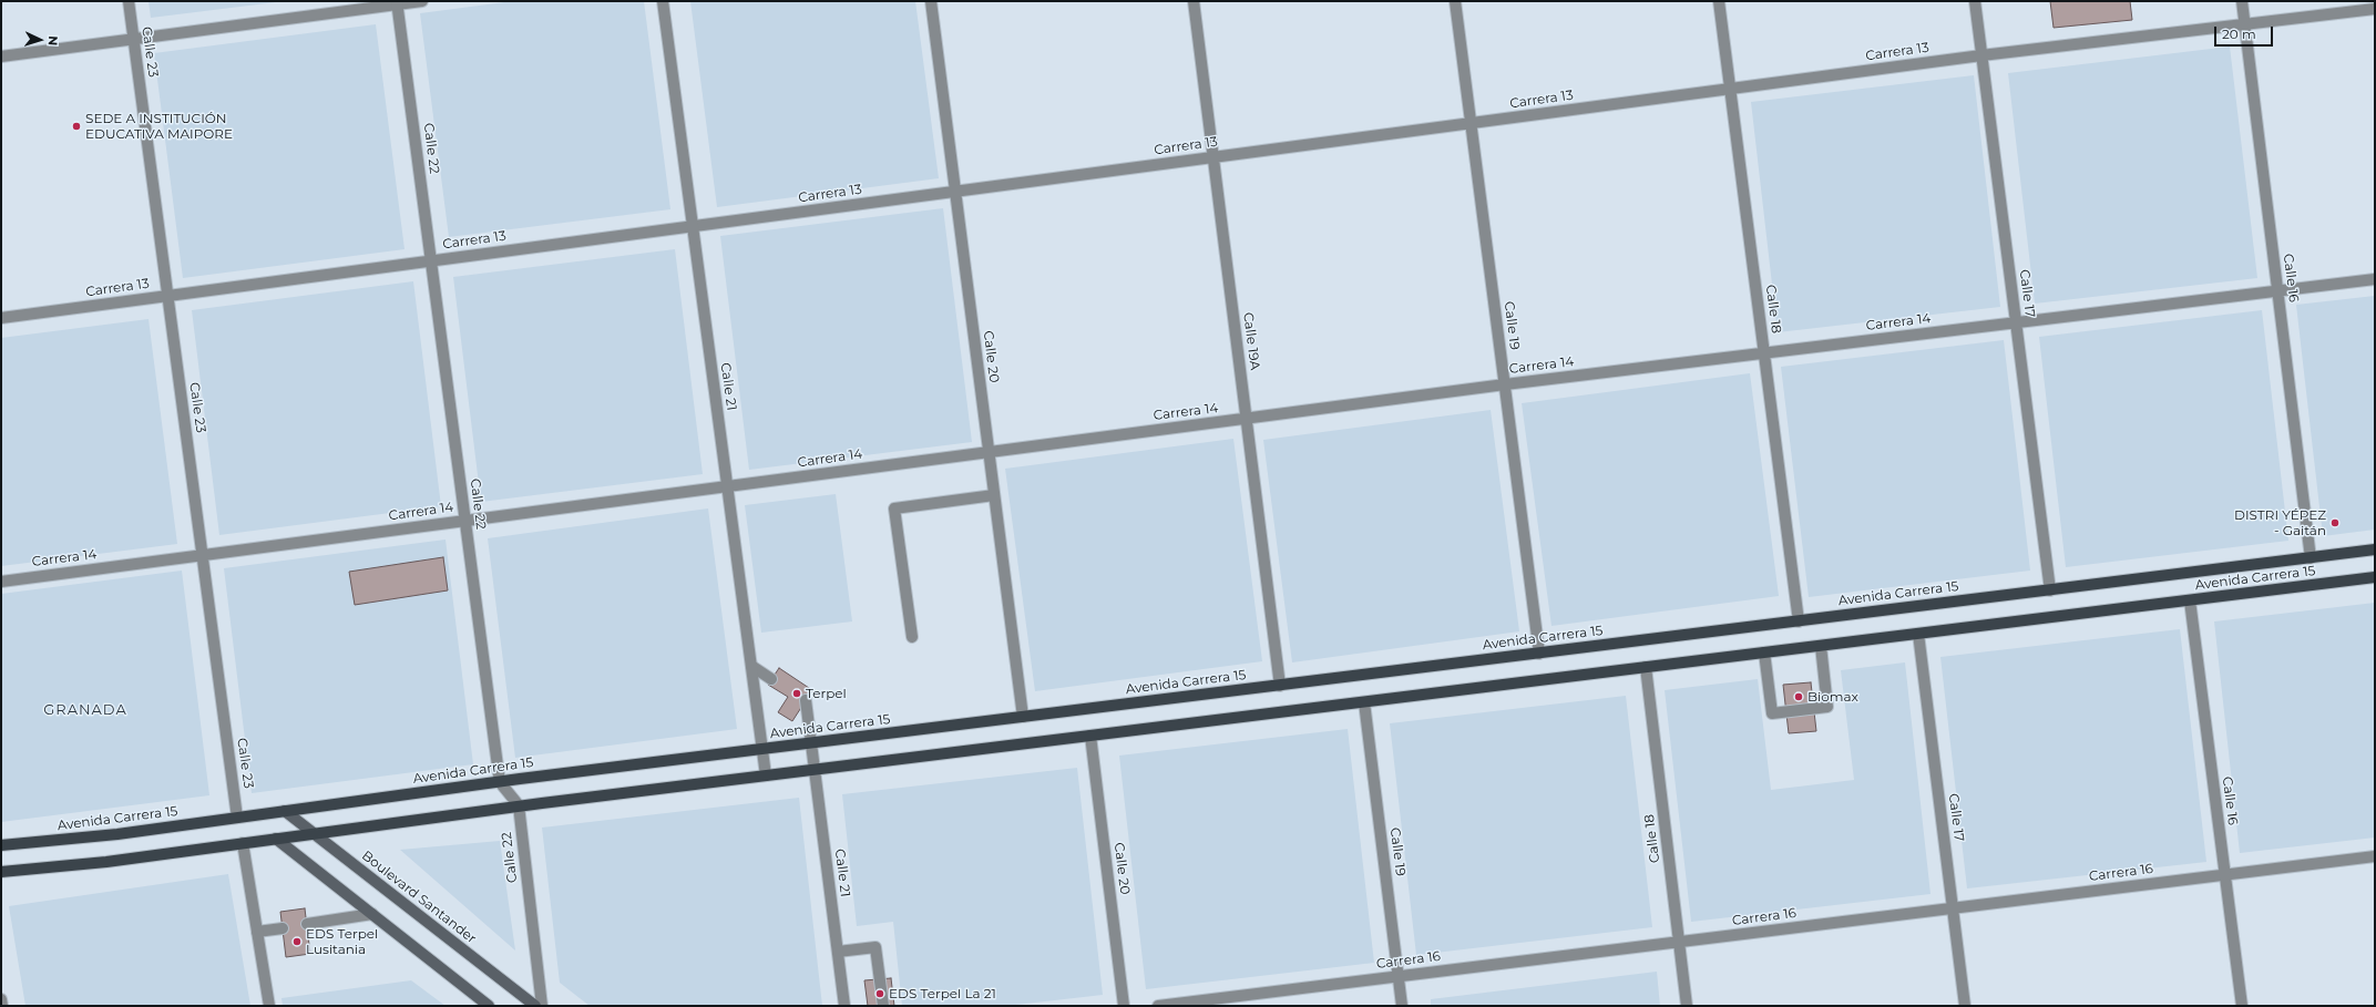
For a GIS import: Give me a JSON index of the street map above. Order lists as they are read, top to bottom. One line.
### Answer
{"streets":{"main road":["Avenida Carrera 15","Boulevard Santander"],"street":["Calle 23","Carrera 13","Calle 22","Calle 16","Calle 17","Calle 18","Carrera 14","Calle 19","Calle 19A","Calle 20","Calle 21","Carrera 16"]},"crossings":[["Calle 23","Carrera 13"],["Calle 23","Carrera 14"],["Calle 23","Avenida Carrera 15"],["Carrera 13","Calle 22"],["Carrera 13","Calle 16"],["Carrera 13","Calle 17"],["Carrera 13","Calle 18"],["Carrera 13","Calle 19"],["Carrera 13","Calle 19A"],["Carrera 13","Calle 20"],["Carrera 13","Calle 21"],["Calle 22","Carrera 14"],["Calle 22","Avenida Carrera 15"],["Calle 16","Carrera 14"],["Calle 16","Avenida Carrera 15"],["Calle 16","Carrera 16"],["Calle 17","Carrera 14"],["Calle 17","Avenida Carrera 15"],["Calle 17","Carrera 16"],["Calle 18","Carrera 14"],["Calle 18","Avenida Carrera 15"],["Calle 18","Carrera 16"],["Carrera 14","Calle 19"],["Carrera 14","Calle 19A"],["Carrera 14","Calle 20"],["Carrera 14","Calle 21"],["Calle 19","Avenida Carrera 15"],["Calle 19","Carrera 16"],["Calle 19A","Avenida Carrera 15"],["Calle 20","Avenida Carrera 15"],["Calle 21","Avenida Carrera 15"],["Avenida Carrera 15","Boulevard Santander"]],"districts":["GRANADA"],"places":["SEDE A INSTITUCIÓN EDUCATIVA MAIPORE","DISTRI YÉPEZ - Gaitán","Terpel","Biomax","EDS Terpel Lusitania","EDS Terpel La 21"],"scale_bar":"20 m","north":"right"}
